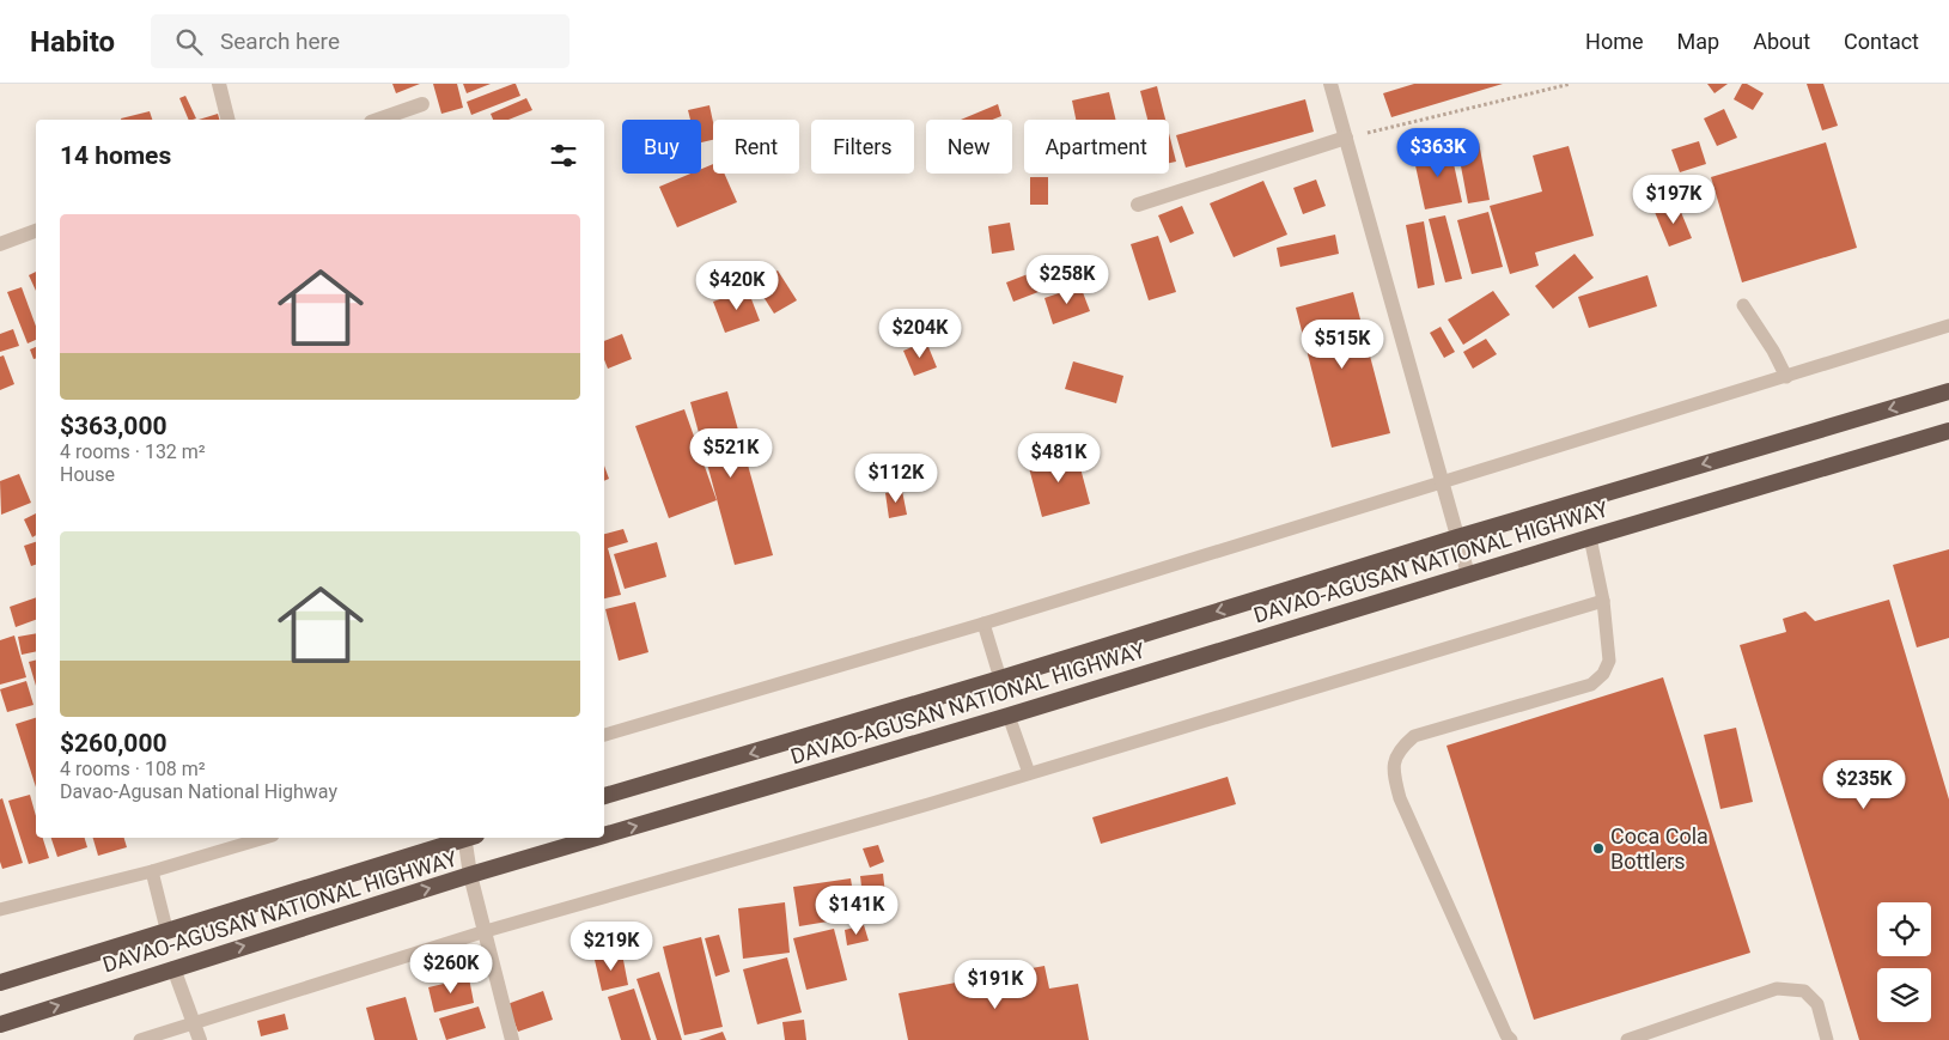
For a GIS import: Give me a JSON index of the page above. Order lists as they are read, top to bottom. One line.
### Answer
{"streets":{"highway":["DAVAO-AGUSAN NATIONAL HIGHWAY"]},"places":["Coca Cola Bottlers"],"page":{"header":"Habito","search":"Search here","nav":["Home","Map","About","Contact"],"chip":["Buy","Rent","Filters","New","Apartment"],"heading":"14 homes","price":["$363K","$197K","$258K","$420K","$204K","$515K","$521K","$481K","$112K","$235K","$141K","$219K","$260K","$191K"],"list":[{"name":"$363,000","note":"4 rooms · 132 m² · House"},{"name":"$260,000","note":"4 rooms · 108 m² · Davao-Agusan National Highway"}]}}
